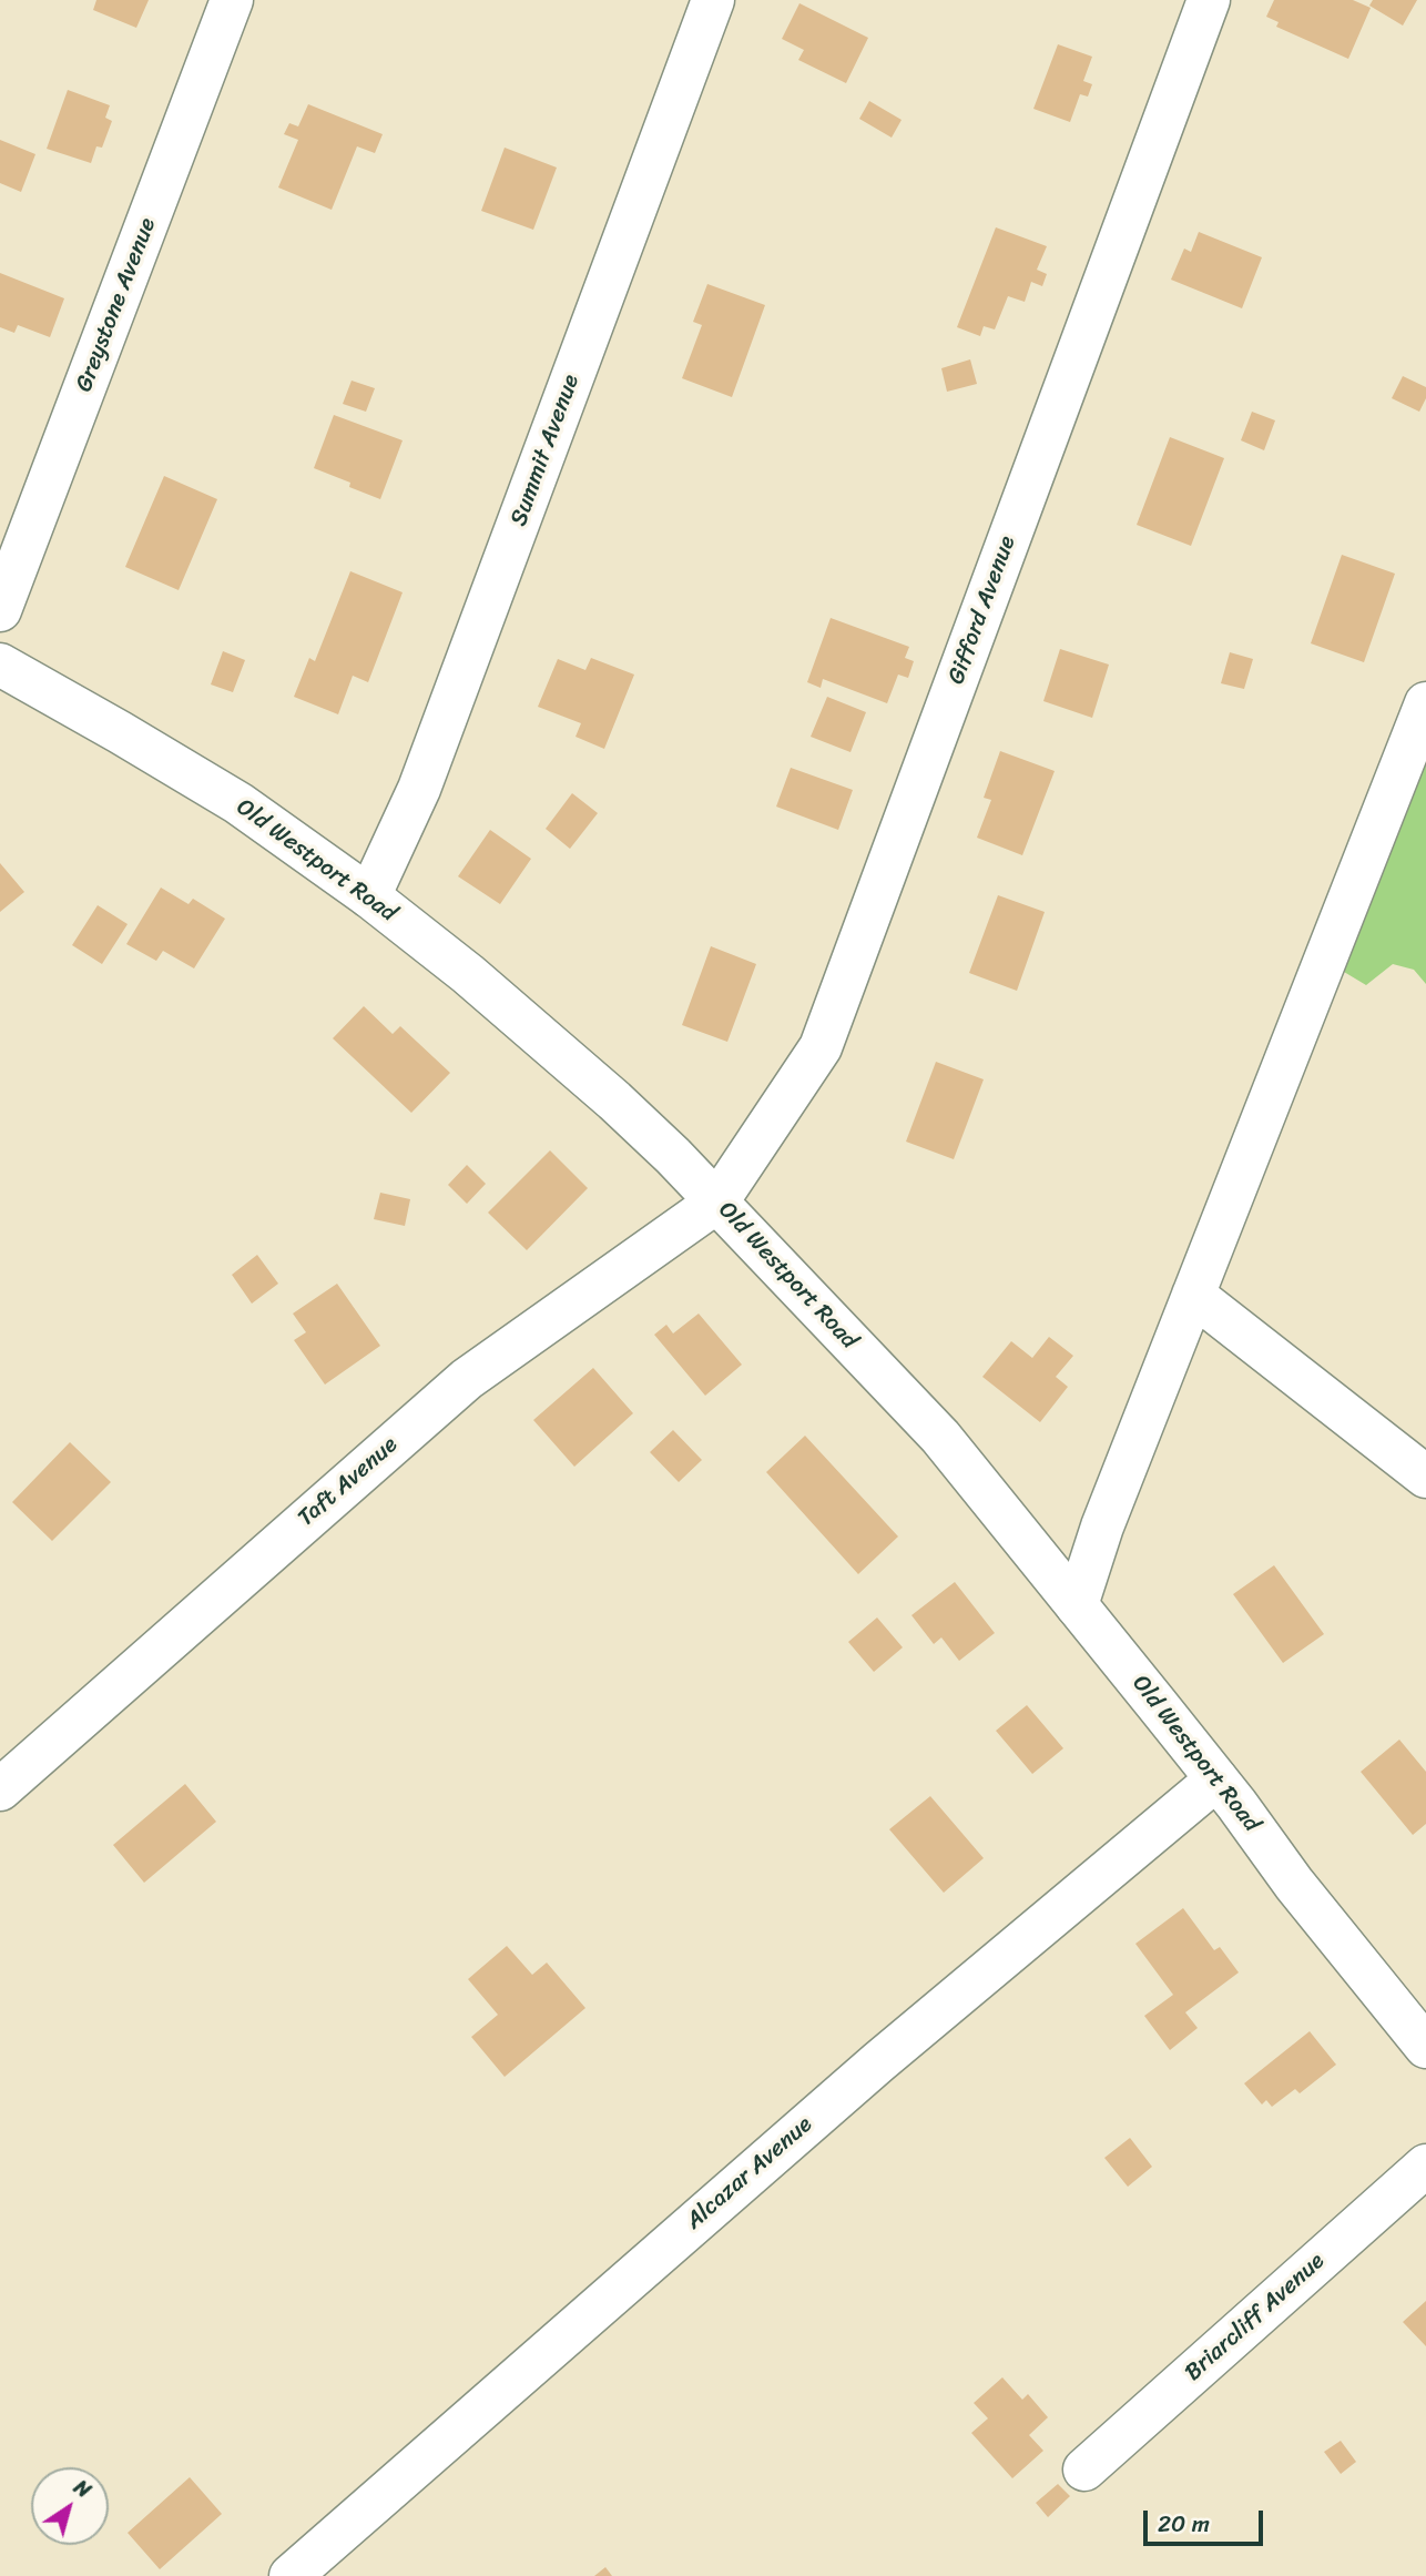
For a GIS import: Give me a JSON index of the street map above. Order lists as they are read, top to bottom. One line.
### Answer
{"streets":{"street":["Greystone Avenue","Summit Avenue","Gifford Avenue","Old Westport Road","Taft Avenue","Alcazar Avenue","Briarcliff Avenue"]},"crossings":[["Summit Avenue","Old Westport Road"],["Gifford Avenue","Old Westport Road"],["Gifford Avenue","Taft Avenue"],["Old Westport Road","Taft Avenue"],["Old Westport Road","Alcazar Avenue"]],"scale_bar":"20 m","north":"top right"}
